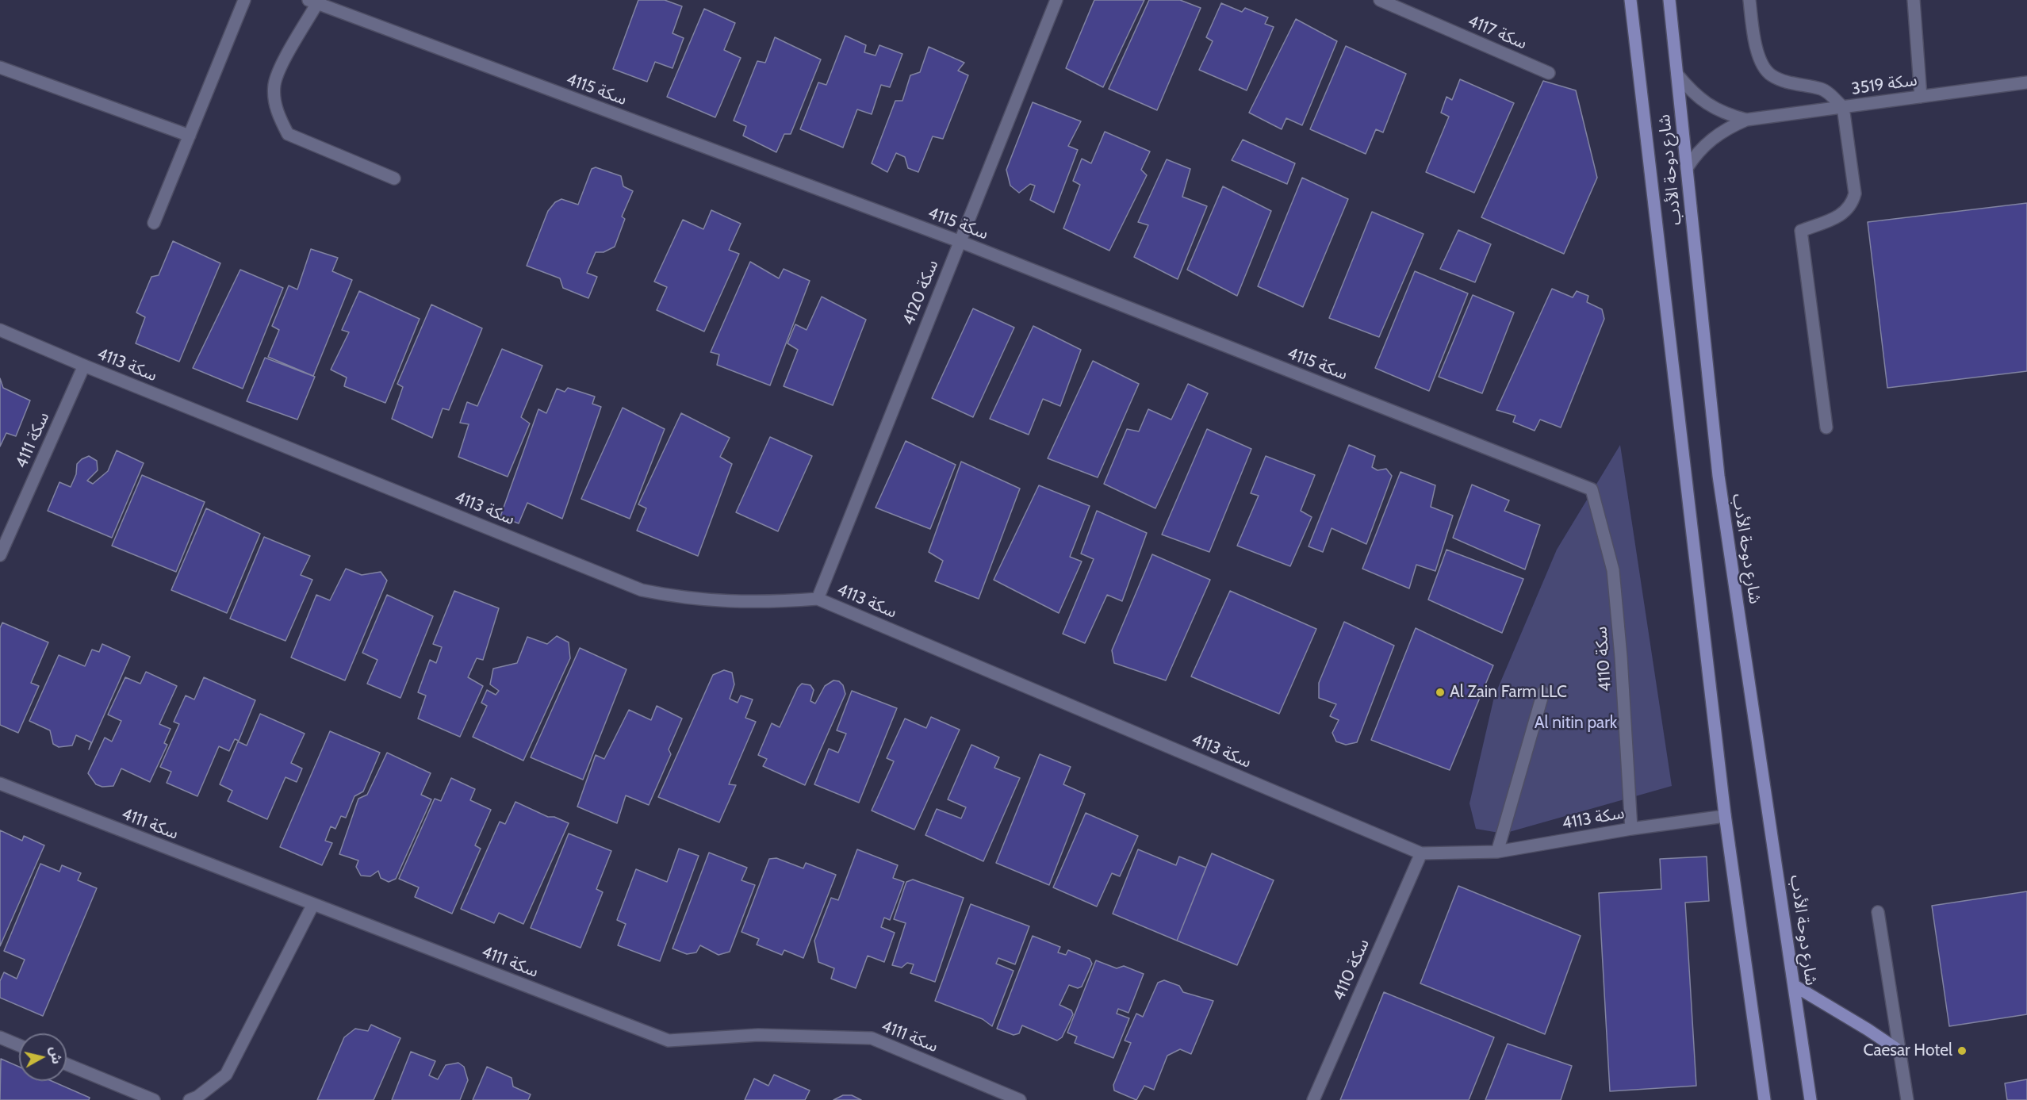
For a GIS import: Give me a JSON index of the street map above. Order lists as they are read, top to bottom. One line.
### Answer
{"streets":{"main road":["شارع دوحة الأدب"],"street":["سكة 4117","سكة 3519","سكة 4115","سكة 4120","سكة 4113","سكة 4111","سكة 4110"]},"crossings":[["سكة 3519","شارع دوحة الأدب"],["سكة 4115","سكة 4120"],["سكة 4115","سكة 4110"],["شارع دوحة الأدب","سكة 4113"],["سكة 4120","سكة 4113"],["سكة 4113","سكة 4111"],["سكة 4113","سكة 4110"]],"parks":["Al nitin park"],"places":["Al Zain Farm LLC","Caesar Hotel"],"north":"right"}
